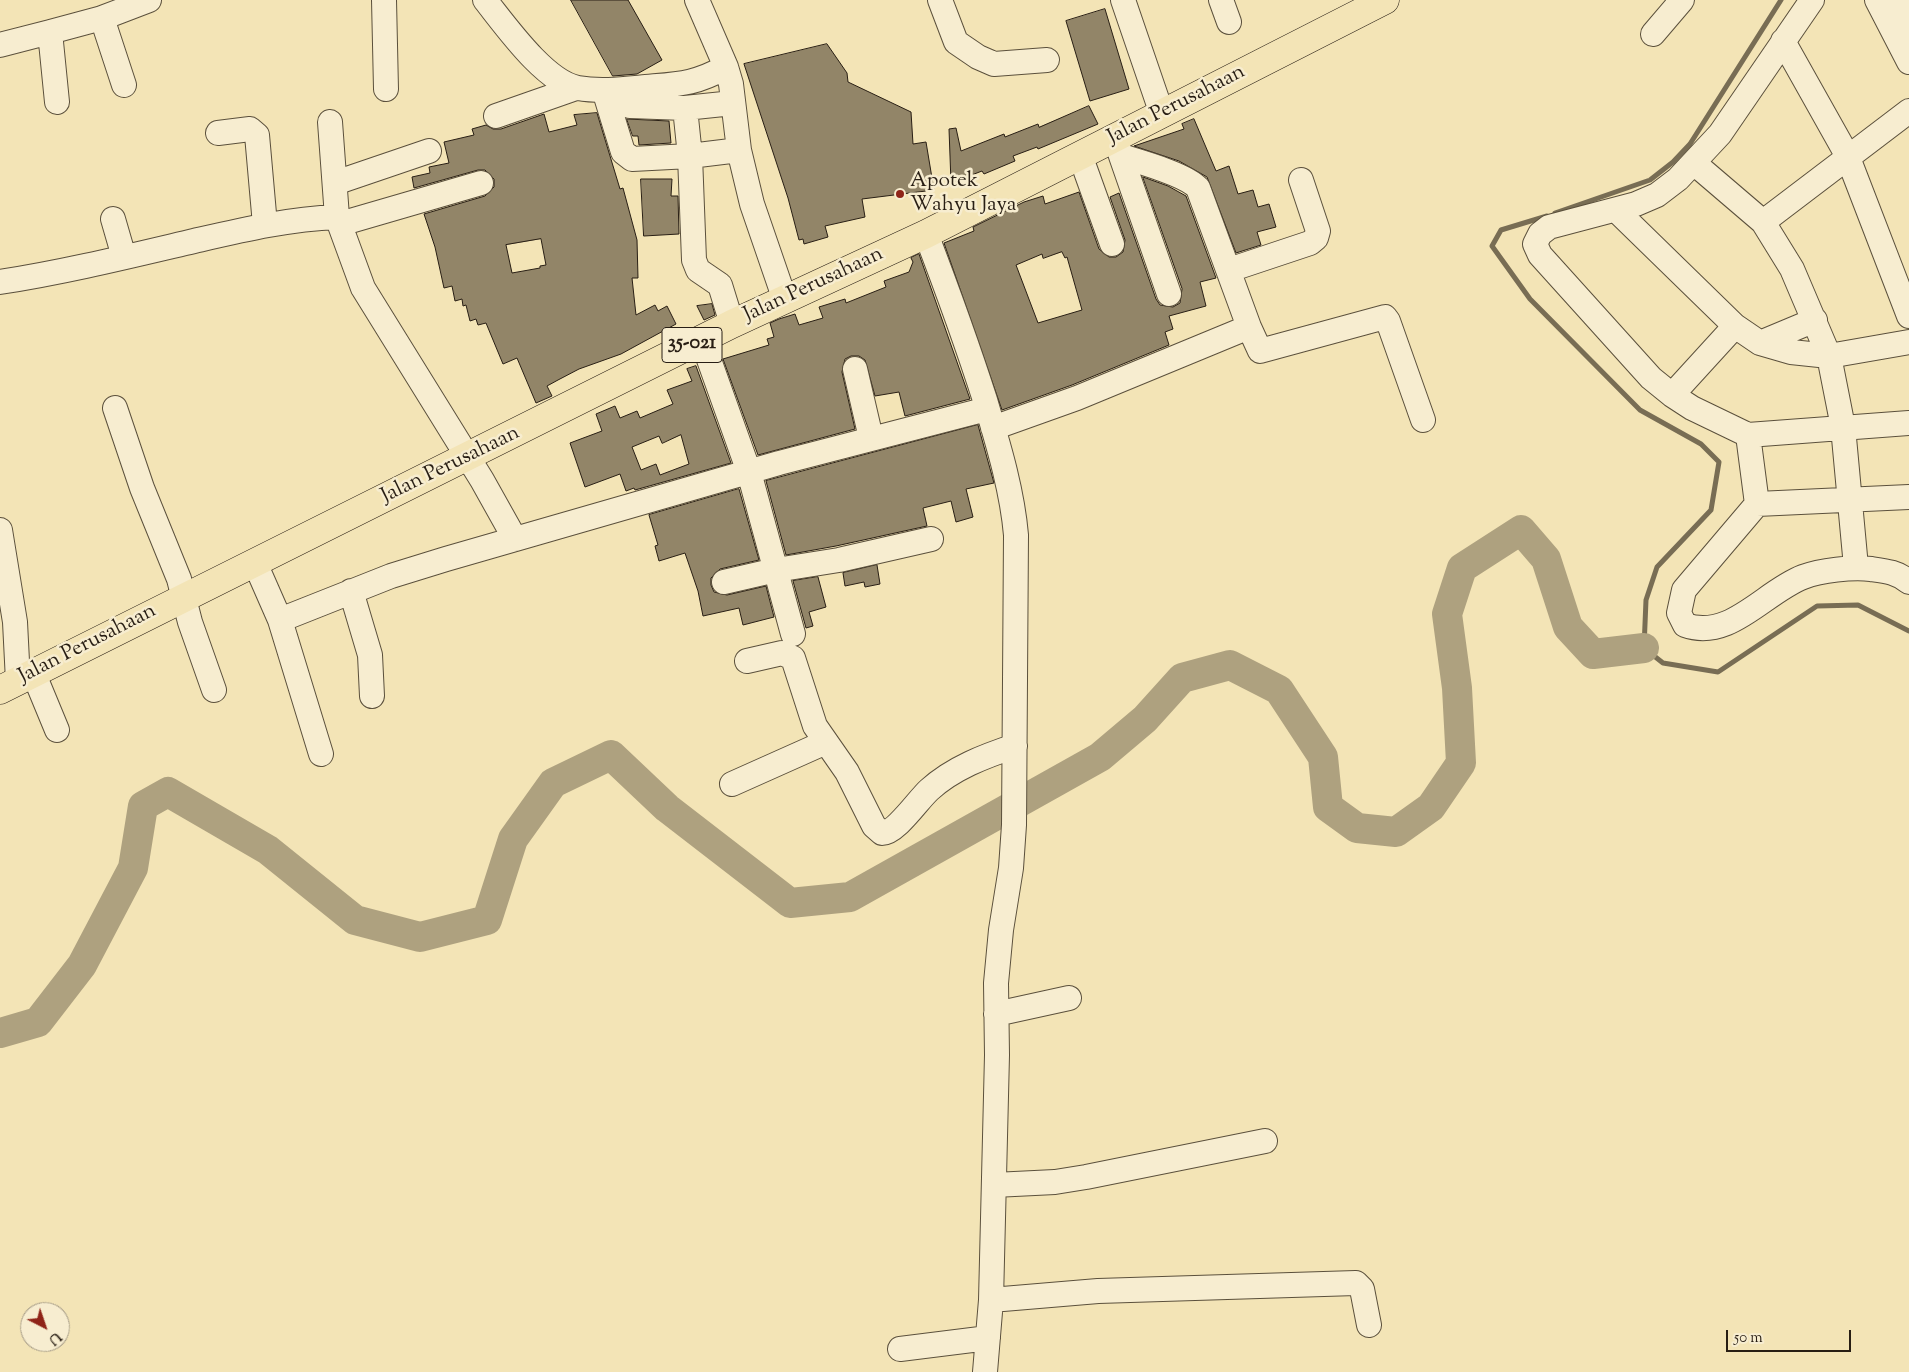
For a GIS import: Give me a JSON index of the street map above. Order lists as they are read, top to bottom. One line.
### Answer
{"streets":{"main road":["Jalan Perusahaan","35-021"]},"places":["Apotek Wahyu Jaya"],"scale_bar":"50 m","north":"bottom right"}
